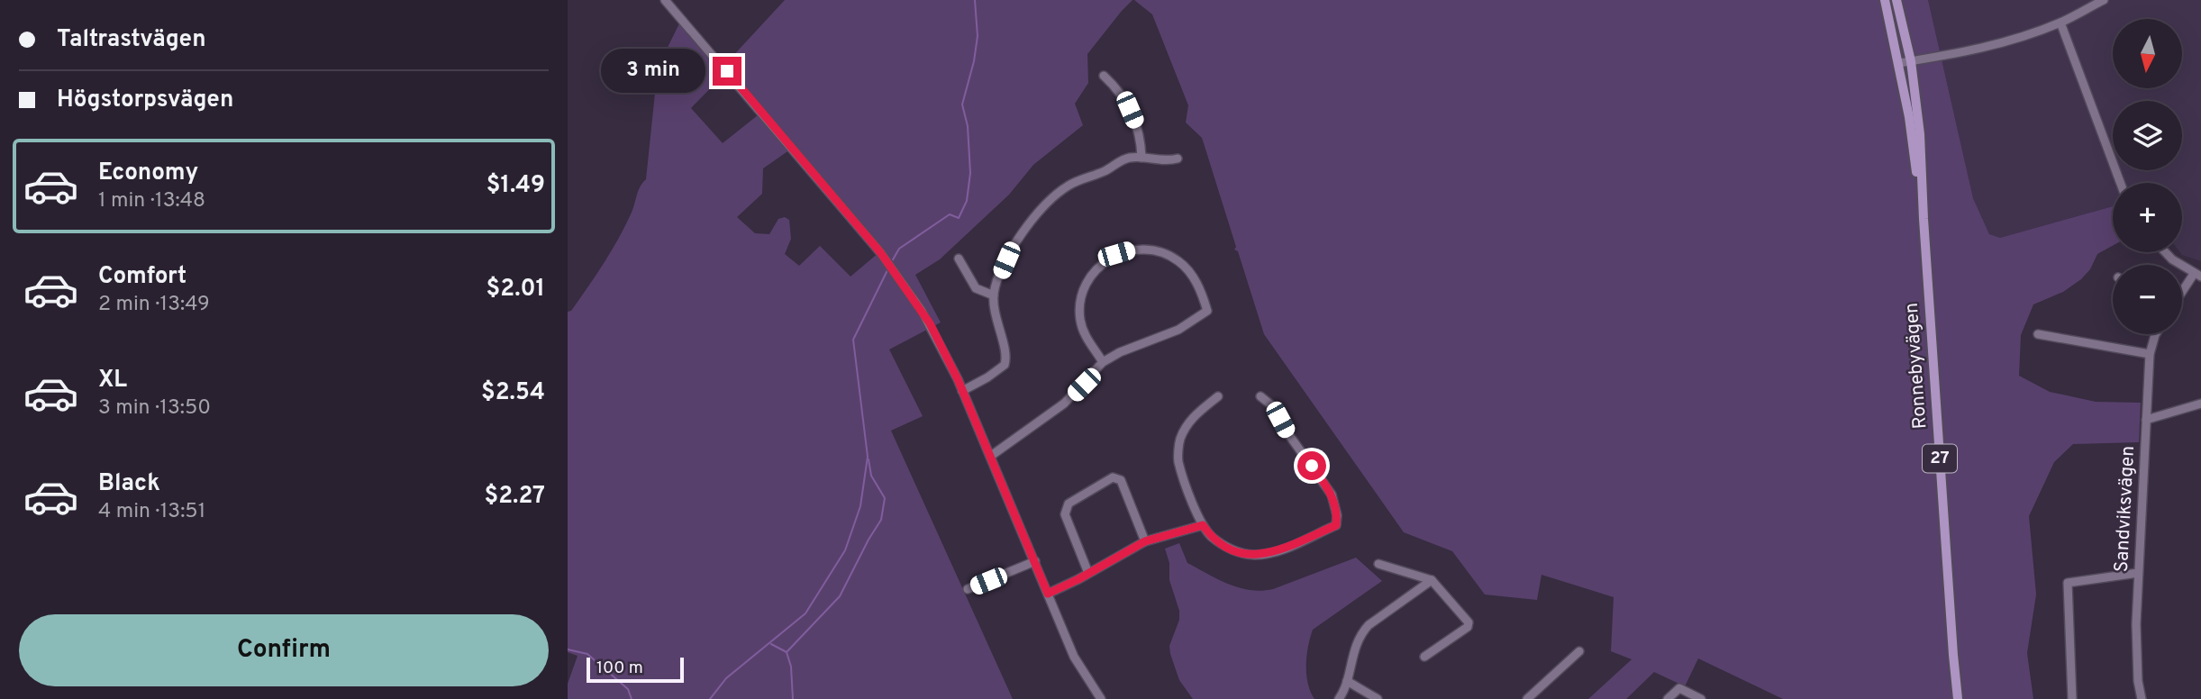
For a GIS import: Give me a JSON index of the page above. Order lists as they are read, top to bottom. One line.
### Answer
{"streets":{"main road":["Ronnebyvägen","27"],"street":["Sandviksvägen"]},"scale_bar":"100 m","north":"bottom","page":{"banner":["Taltrastvägen","Högstorpsvägen"],"map_buttons":["+","−"],"bubble":"3 min","list":[{"name":"Economy","note":"1 min · 13:48","value":"$1.49"},{"name":"Comfort","note":"2 min · 13:49","value":"$2.01"},{"name":"XL","note":"3 min · 13:50","value":"$2.54"},{"name":"Black","note":"4 min · 13:51","value":"$2.27"}],"buttons":"Confirm","scale":"100 m"}}
